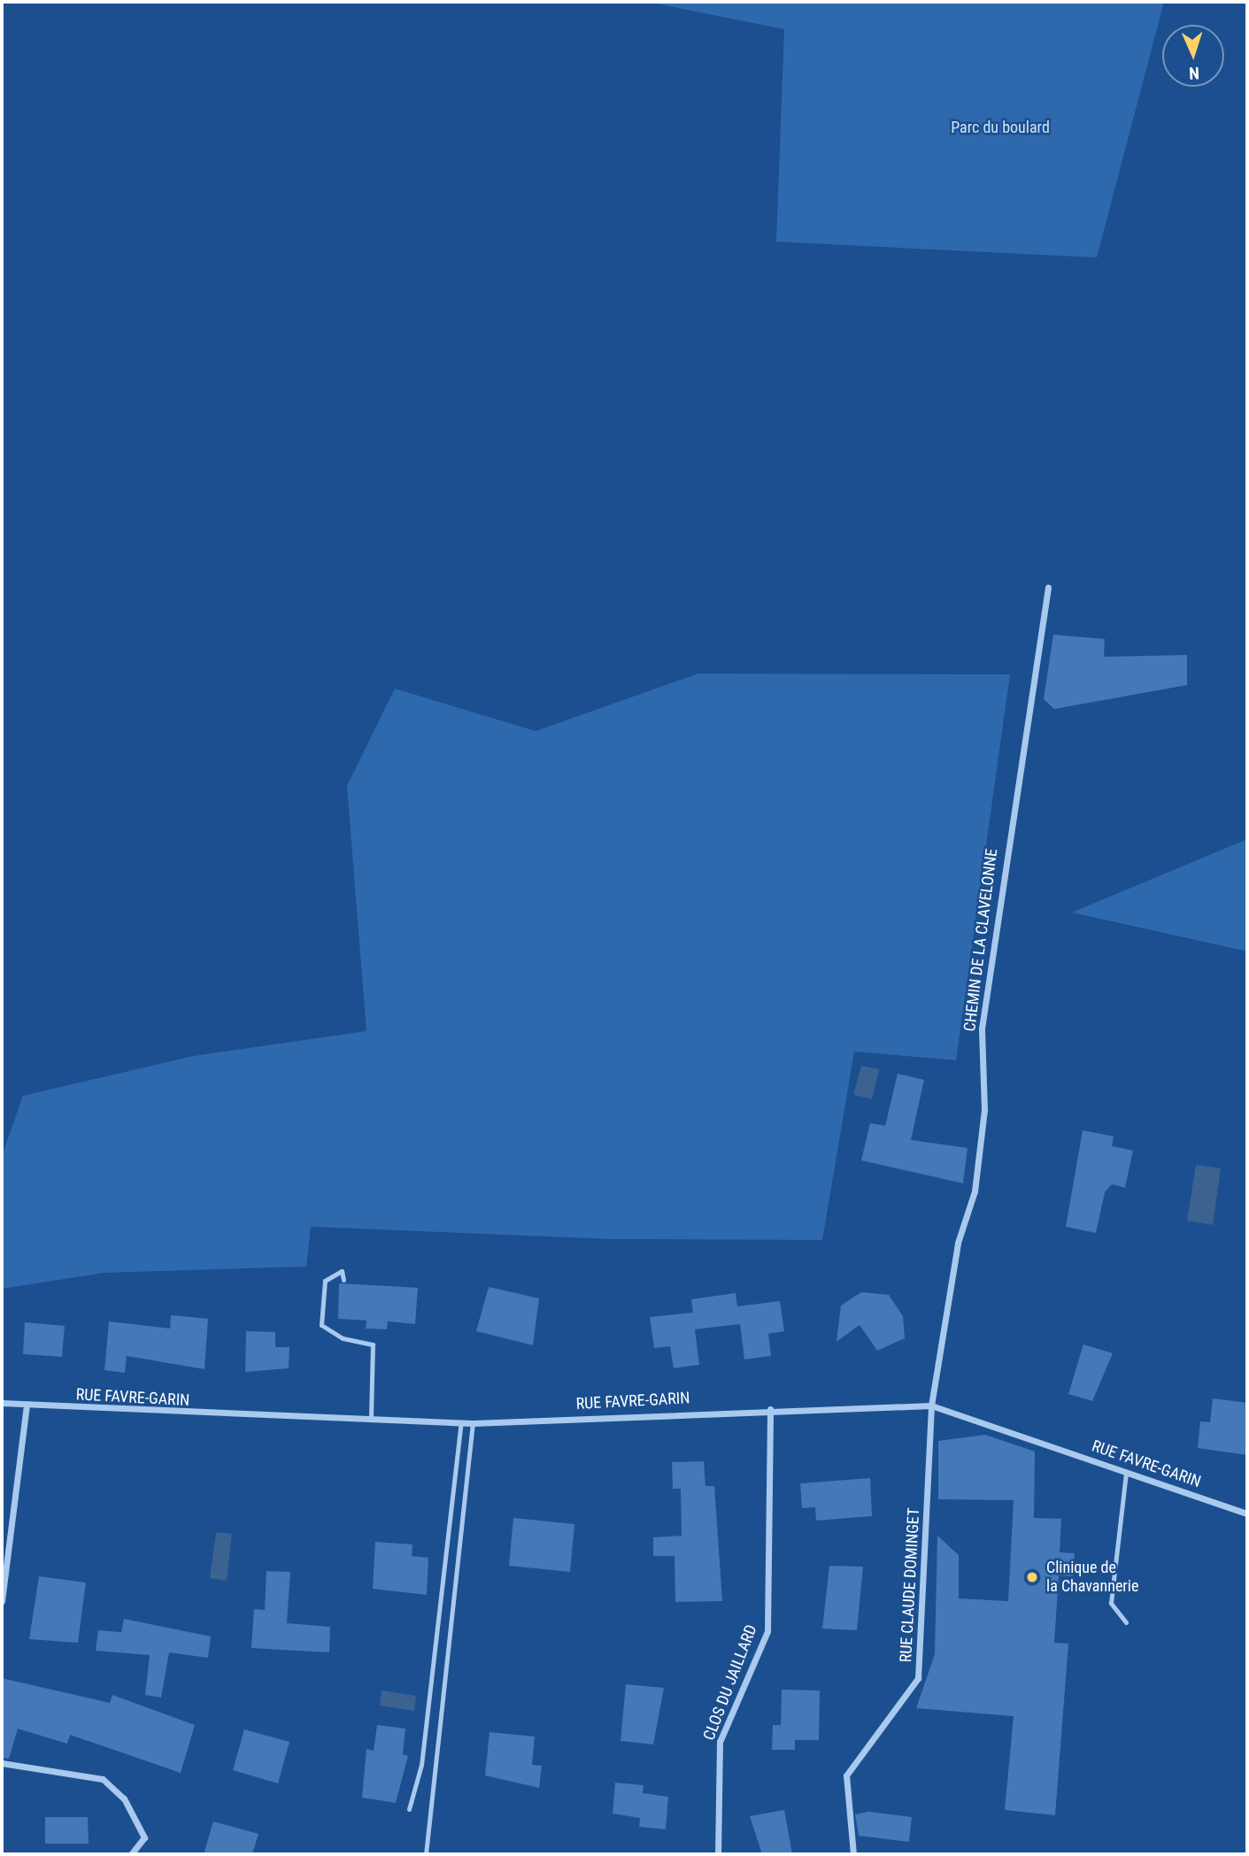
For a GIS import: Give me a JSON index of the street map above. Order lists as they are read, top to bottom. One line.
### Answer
{"streets":{"street":["CHEMIN DE LA CLAVELONNE","RUE FAVRE-GARIN","RUE CLAUDE DOMINGET","CLOS DU JAILLARD"]},"crossings":[["CHEMIN DE LA CLAVELONNE","RUE FAVRE-GARIN"],["CHEMIN DE LA CLAVELONNE","RUE CLAUDE DOMINGET"],["RUE FAVRE-GARIN","RUE CLAUDE DOMINGET"],["RUE FAVRE-GARIN","CLOS DU JAILLARD"]],"parks":["Parc du boulard"],"places":["Clinique de la Chavannerie"],"north":"bottom"}
